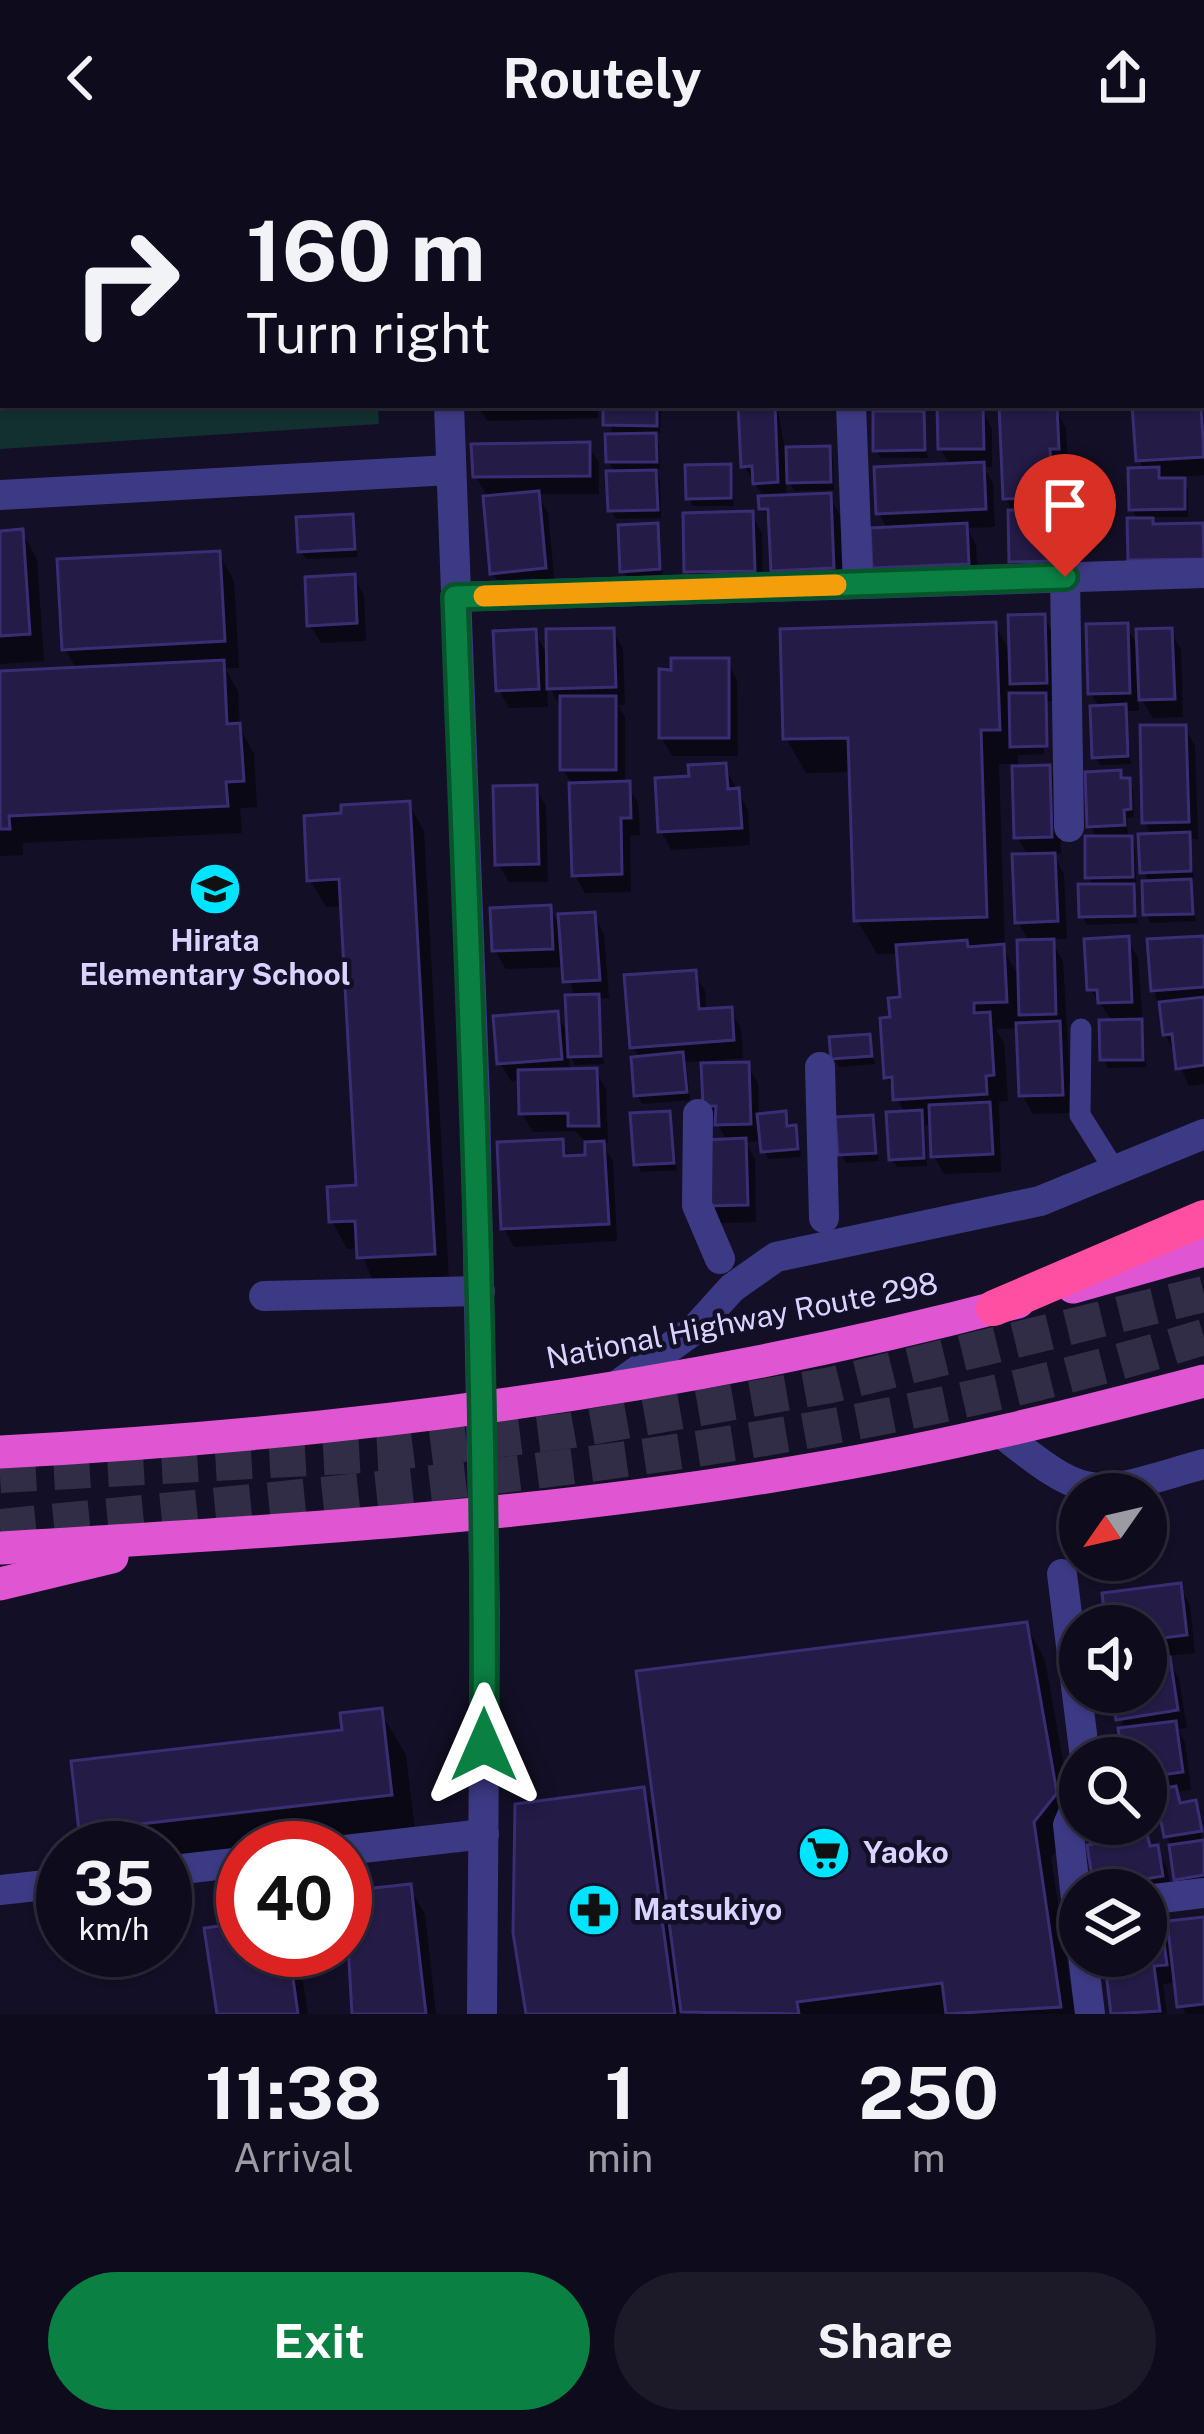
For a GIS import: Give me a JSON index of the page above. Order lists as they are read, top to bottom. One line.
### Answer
{"streets":{"highway":["National Highway Route 298"]},"places":{"school or university":["Hirata Elementary School"],"supermarket":["Yaoko"],"pharmacy":["Matsukiyo"]},"north":"bottom left","page":{"header":"Routely","turn":["160 m","Turn right"],"speed":"35 km/h","limit":"40","eta":["11:38","Arrival","1","min","250","m"],"buttons":["Exit","Share"]}}
